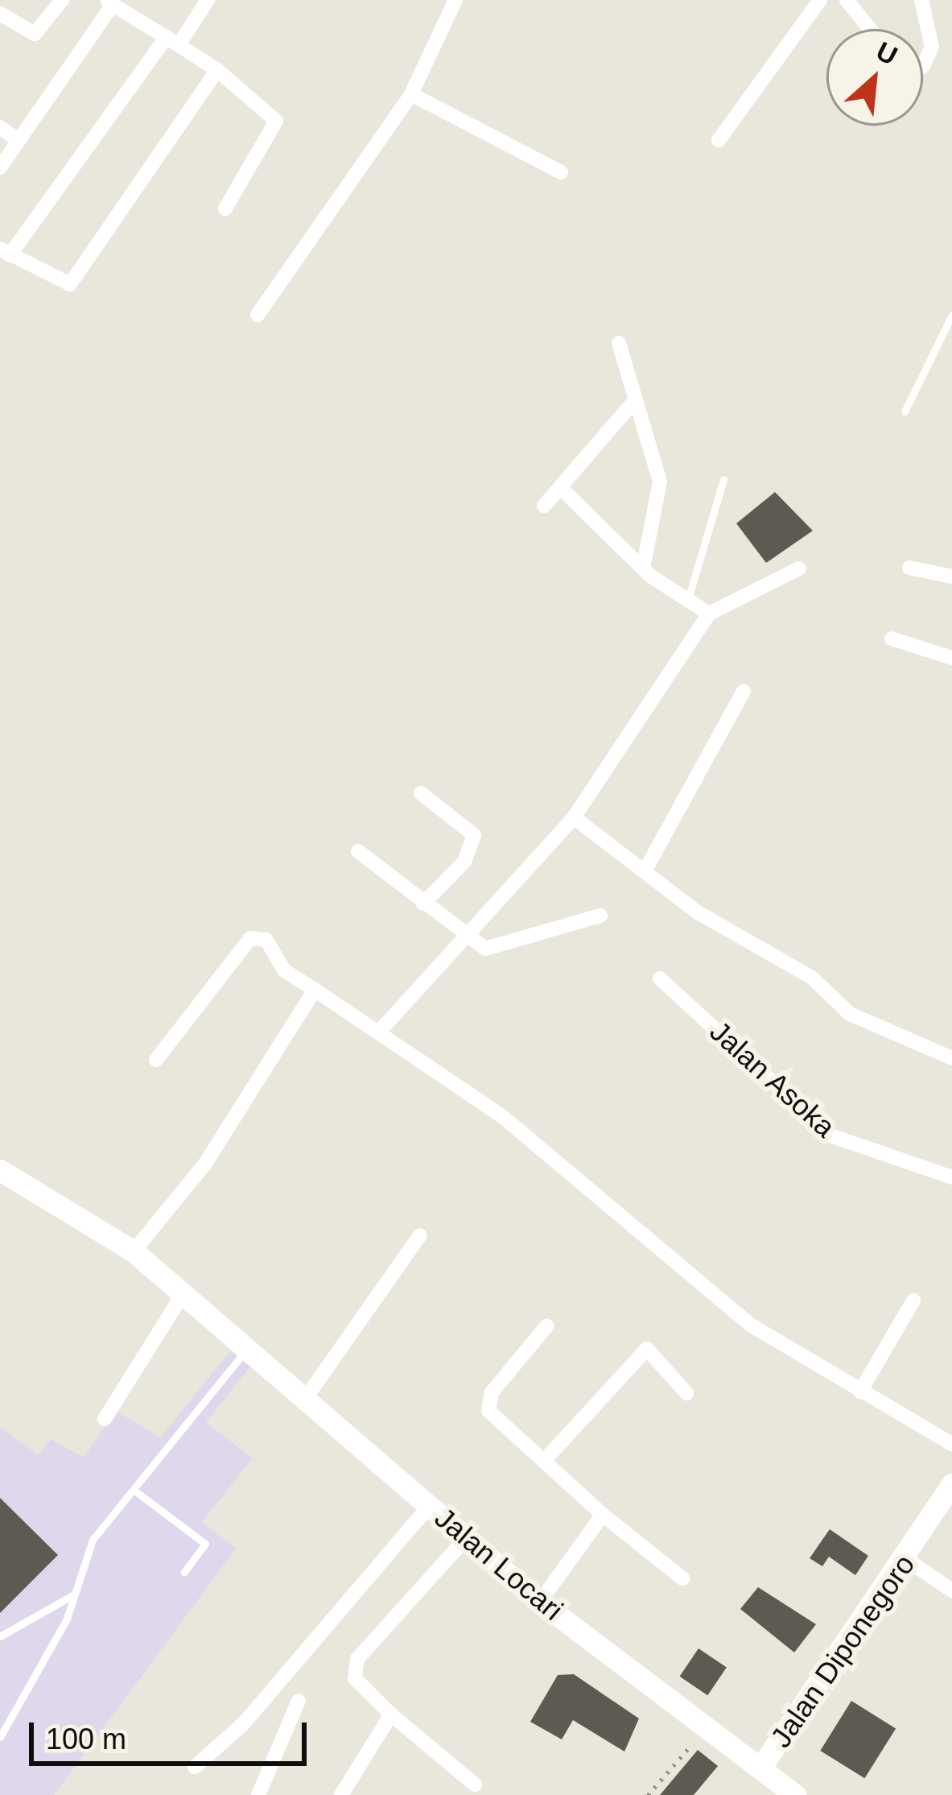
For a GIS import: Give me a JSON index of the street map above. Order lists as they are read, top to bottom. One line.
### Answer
{"streets":{"street":["Jalan Asoka","Jalan Locari","Jalan Diponegoro"]},"crossings":[["Jalan Locari","Jalan Diponegoro"]],"scale_bar":"100 m","north":"top right"}
